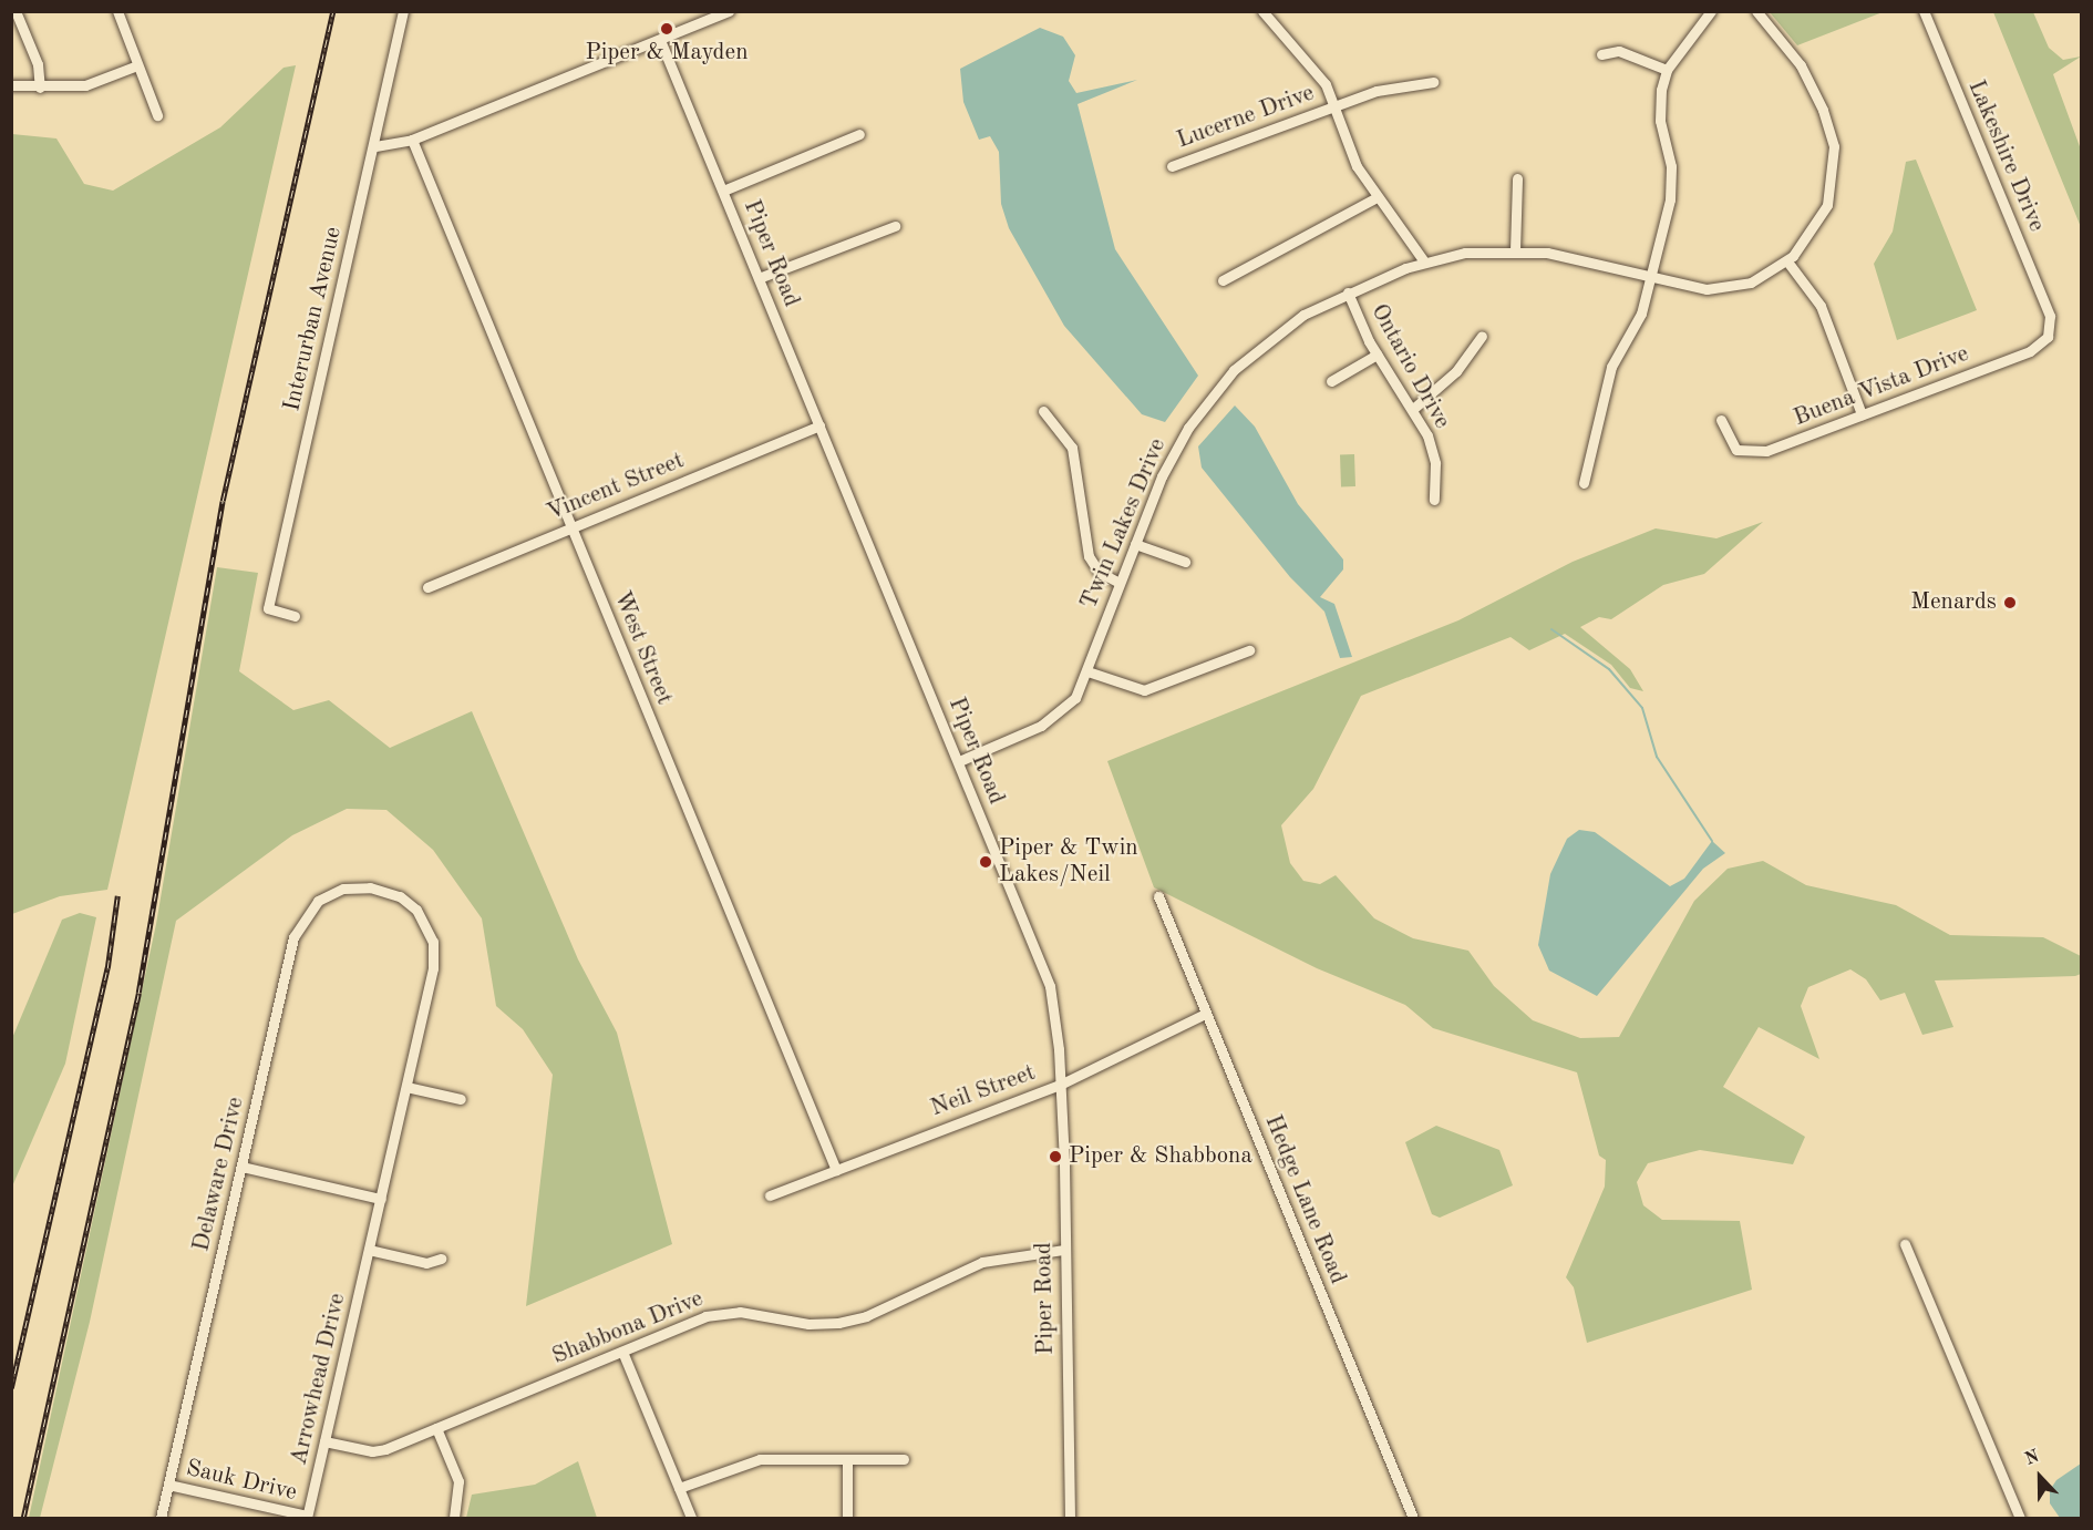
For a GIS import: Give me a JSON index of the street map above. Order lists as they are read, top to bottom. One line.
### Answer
{"streets":{"street":["Lucerne Drive","Lakeshire Drive","Piper Road","Interurban Avenue","Ontario Drive","Buena Vista Drive","Vincent Street","Twin Lakes Drive","West Street","Neil Street","Delaware Drive","Hedge Lane Road","Shabbona Drive","Arrowhead Drive","Sauk Drive"]},"crossings":[["Lakeshire Drive","Buena Vista Drive"],["Piper Road","Vincent Street"],["Piper Road","Twin Lakes Drive"],["Piper Road","Neil Street"],["Piper Road","Shabbona Drive"],["Ontario Drive","Twin Lakes Drive"],["Vincent Street","West Street"],["West Street","Neil Street"],["Neil Street","Hedge Lane Road"],["Delaware Drive","Arrowhead Drive"],["Delaware Drive","Sauk Drive"],["Shabbona Drive","Arrowhead Drive"],["Arrowhead Drive","Sauk Drive"]],"places":["Piper & Mayden","Menards","Piper & Twin Lakes/Neil","Piper & Shabbona"],"north":"top"}
